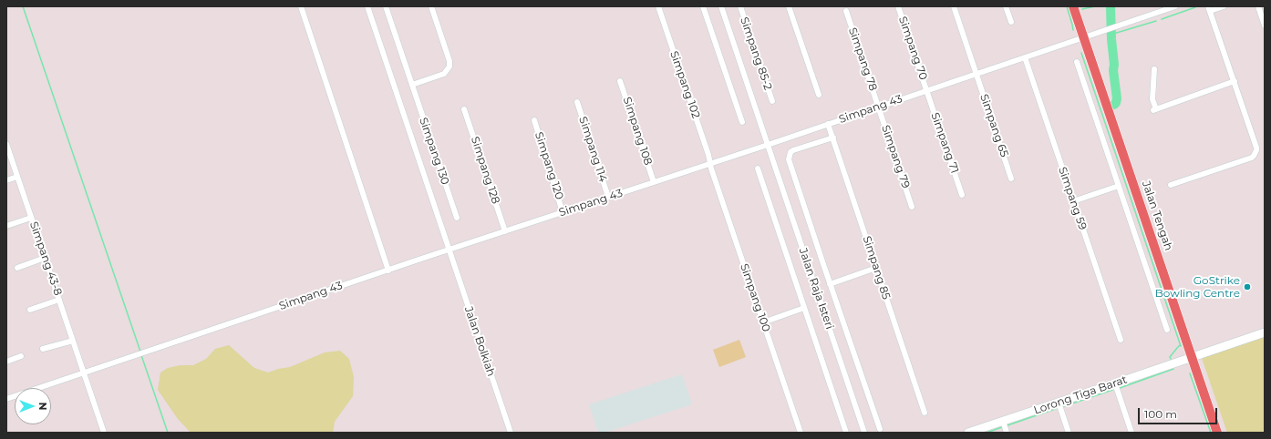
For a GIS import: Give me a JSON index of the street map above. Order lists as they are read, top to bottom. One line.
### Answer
{"streets":{"main road":["Jalan Tengah","Lorong Tiga Barat"],"street":["Simpang 70","Simpang 85-2","Simpang 78","Simpang 102","Simpang 43","Simpang 65","Simpang 108","Simpang 71","Simpang 114","Simpang 130","Simpang 79","Simpang 120","Simpang 128","Simpang 59","Simpang 43-8","Simpang 85","Jalan Raja Isteri","Simpang 100","Jalan Bolkiah"]},"crossings":[["Simpang 70","Simpang 43"],["Simpang 70","Simpang 71"],["Simpang 78","Simpang 43"],["Simpang 78","Simpang 79"],["Simpang 102","Simpang 43"],["Simpang 102","Simpang 100"],["Simpang 43","Simpang 65"],["Simpang 43","Simpang 108"],["Simpang 43","Simpang 71"],["Simpang 43","Simpang 114"],["Simpang 43","Simpang 79"],["Simpang 43","Simpang 120"],["Simpang 43","Simpang 128"],["Simpang 43","Simpang 59"],["Simpang 43","Jalan Tengah"],["Simpang 43","Simpang 43-8"],["Simpang 43","Simpang 85"],["Simpang 43","Jalan Raja Isteri"],["Simpang 43","Simpang 100"],["Simpang 43","Jalan Bolkiah"],["Jalan Tengah","Lorong Tiga Barat"]],"places":["GoStrike Bowling Centre"],"scale_bar":"100 m","north":"right"}
